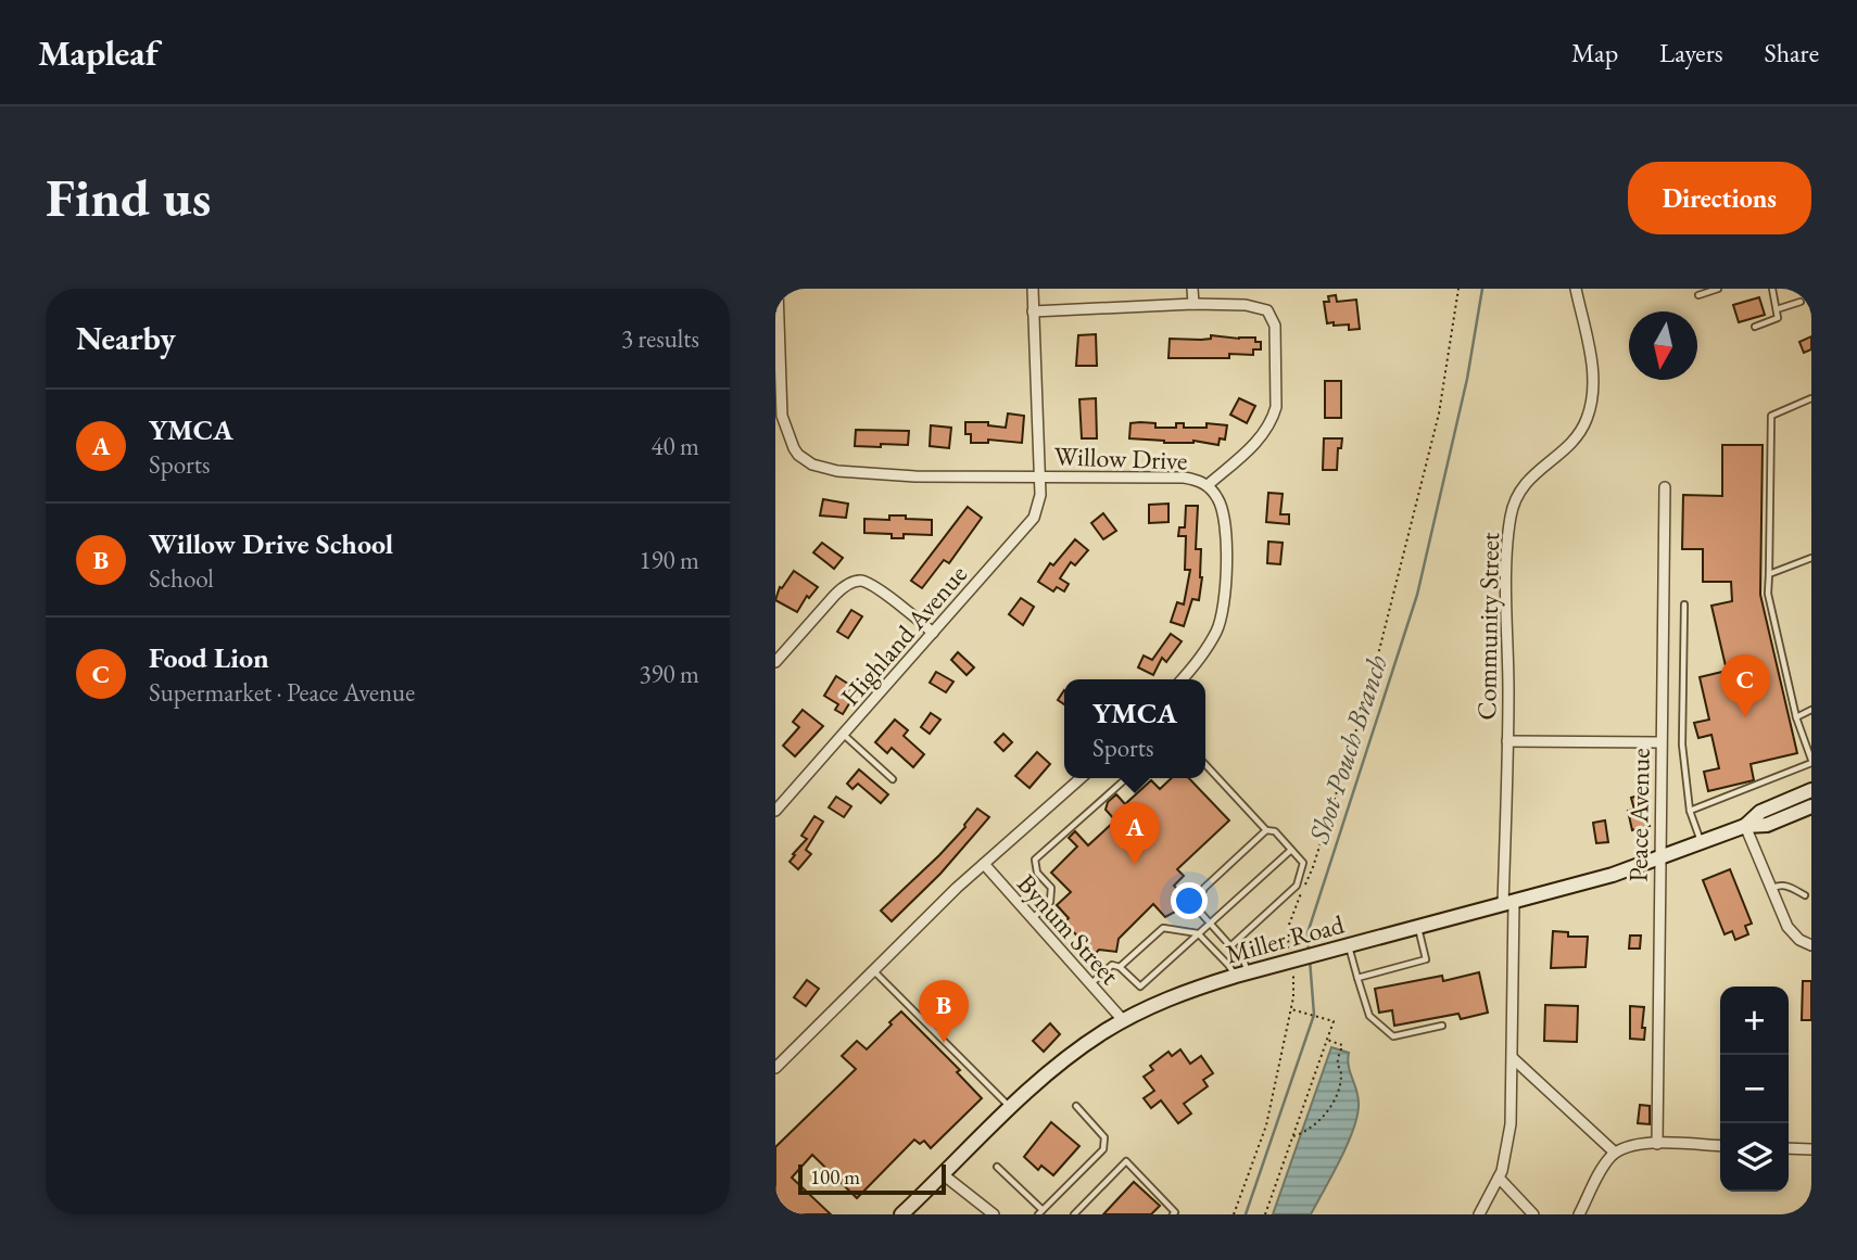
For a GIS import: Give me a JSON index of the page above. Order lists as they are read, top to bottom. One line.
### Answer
{"streets":{"main road":["Miller Road"],"street":["Willow Drive","Community Street","Highland Avenue","Peace Avenue","Bynum Street"]},"crossings":[["Willow Drive","Highland Avenue"],["Community Street","Miller Road"],["Peace Avenue","Miller Road"],["Bynum Street","Miller Road"]],"water":["Shot Pouch Branch"],"scale_bar":"100 m","north":"bottom","page":{"header":"Mapleaf","nav":["Map","Layers","Share"],"buttons":"Directions","title":"Find us","heading":["Nearby","3 results"],"list":[{"mark":"A","name":"YMCA","note":"Sports","value":"40 m"},{"mark":"B","name":"Willow Drive School","note":"School","value":"190 m"},{"mark":"C","name":"Food Lion","note":"Supermarket · Peace Avenue","value":"390 m"}],"pins":["C","A","B"],"popup":["YMCA","Sports"],"map_buttons":["+","−"],"scale":"100 m"}}
